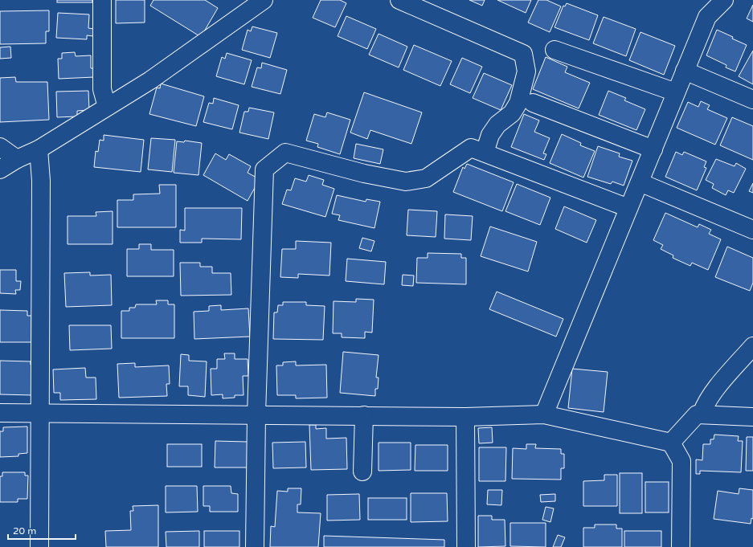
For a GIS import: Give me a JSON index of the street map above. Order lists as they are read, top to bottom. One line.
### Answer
{"scale_bar":"20 m"}
